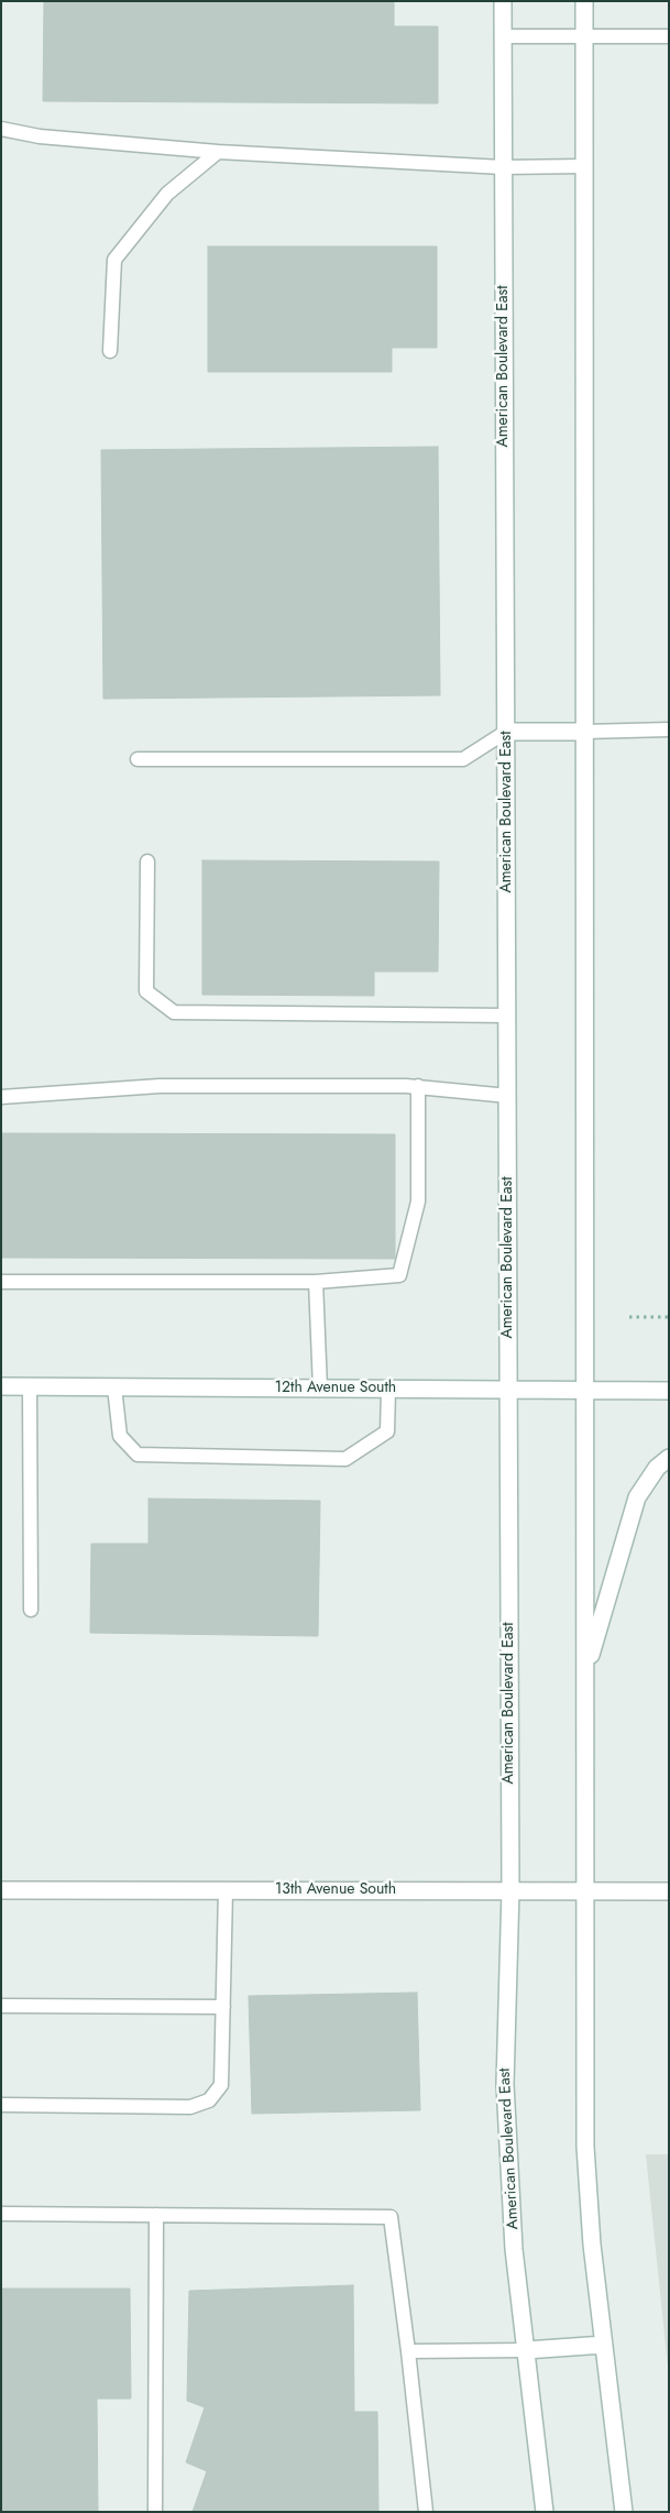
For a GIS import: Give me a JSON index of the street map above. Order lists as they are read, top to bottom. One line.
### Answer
{"streets":{"main road":["American Boulevard East","12th Avenue South","13th Avenue South"]},"crossings":[["American Boulevard East","12th Avenue South"],["American Boulevard East","13th Avenue South"]]}
